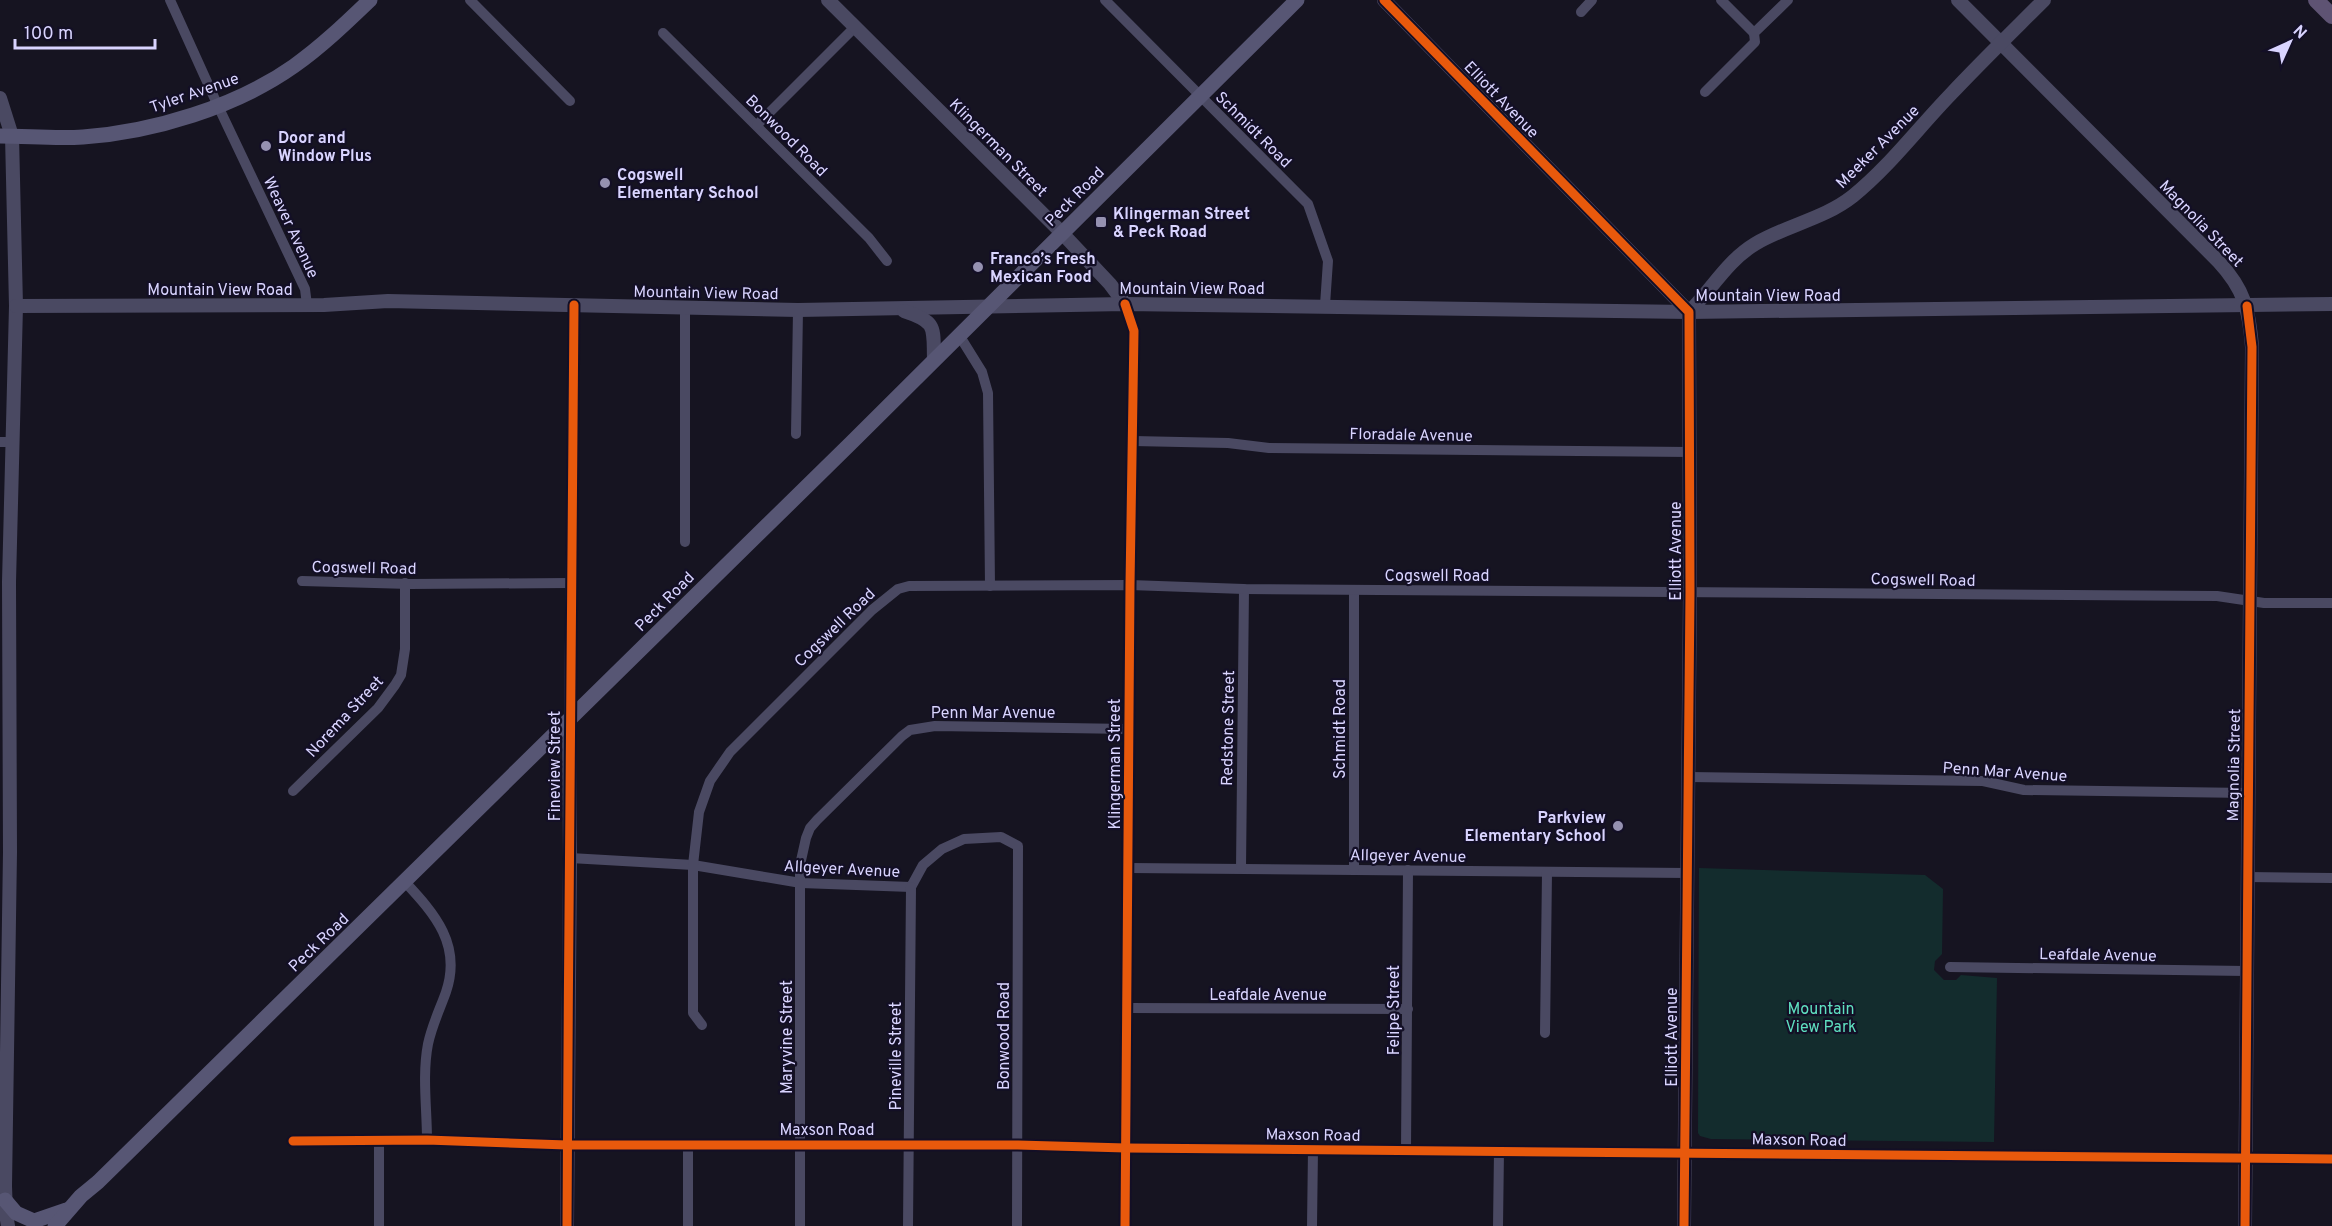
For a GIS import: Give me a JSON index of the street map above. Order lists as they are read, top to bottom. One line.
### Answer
{"streets":{"main road":["Tyler Avenue","Peck Road"],"street":["Elliott Avenue","Schmidt Road","Bonwood Road","Meeker Avenue","Klingerman Street","Magnolia Street","Weaver Avenue","Mountain View Road","Floradale Avenue","Cogswell Road","Penn Mar Avenue","Norema Street","Redstone Street","Fineview Street","Allgeyer Avenue","Leafdale Avenue","Felipe Street","Maryvine Street","Pineville Street","Maxson Road"]},"crossings":[["Tyler Avenue","Weaver Avenue"],["Elliott Avenue","Meeker Avenue"],["Elliott Avenue","Mountain View Road"],["Elliott Avenue","Floradale Avenue"],["Elliott Avenue","Cogswell Road"],["Elliott Avenue","Penn Mar Avenue"],["Elliott Avenue","Allgeyer Avenue"],["Elliott Avenue","Maxson Road"],["Schmidt Road","Peck Road"],["Schmidt Road","Mountain View Road"],["Schmidt Road","Cogswell Road"],["Schmidt Road","Allgeyer Avenue"],["Bonwood Road","Allgeyer Avenue"],["Bonwood Road","Maxson Road"],["Meeker Avenue","Magnolia Street"],["Meeker Avenue","Mountain View Road"],["Klingerman Street","Peck Road"],["Klingerman Street","Mountain View Road"],["Klingerman Street","Floradale Avenue"],["Klingerman Street","Cogswell Road"],["Klingerman Street","Penn Mar Avenue"],["Klingerman Street","Allgeyer Avenue"],["Klingerman Street","Leafdale Avenue"],["Klingerman Street","Maxson Road"],["Peck Road","Mountain View Road"],["Peck Road","Fineview Street"],["Magnolia Street","Mountain View Road"],["Magnolia Street","Cogswell Road"],["Magnolia Street","Penn Mar Avenue"],["Magnolia Street","Leafdale Avenue"],["Magnolia Street","Maxson Road"],["Weaver Avenue","Mountain View Road"],["Mountain View Road","Fineview Street"],["Cogswell Road","Norema Street"],["Cogswell Road","Redstone Street"],["Cogswell Road","Fineview Street"],["Cogswell Road","Allgeyer Avenue"],["Penn Mar Avenue","Allgeyer Avenue"],["Penn Mar Avenue","Maryvine Street"],["Redstone Street","Allgeyer Avenue"],["Fineview Street","Allgeyer Avenue"],["Fineview Street","Maxson Road"],["Allgeyer Avenue","Felipe Street"],["Allgeyer Avenue","Maryvine Street"],["Allgeyer Avenue","Pineville Street"],["Leafdale Avenue","Felipe Street"],["Felipe Street","Maxson Road"],["Maryvine Street","Maxson Road"],["Pineville Street","Maxson Road"]],"parks":["Mountain View Park"],"places":{"other":["Door and Window Plus","Cogswell Elementary School","Franco’s Fresh Mexican Food","Parkview Elementary School"],"transit":["Klingerman Street & Peck Road"]},"scale_bar":"100 m","north":"top right"}
